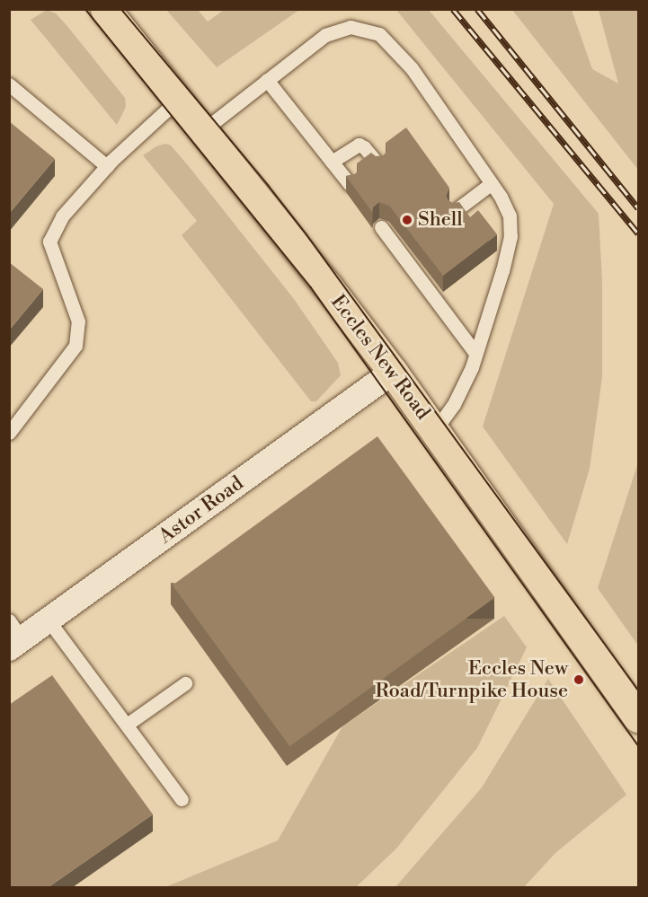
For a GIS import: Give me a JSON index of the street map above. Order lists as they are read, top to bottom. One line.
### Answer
{"streets":{"main road":["Eccles New Road"],"street":["Astor Road"]},"crossings":[["Eccles New Road","Astor Road"]],"places":["Shell","Eccles New Road/Turnpike House"]}
